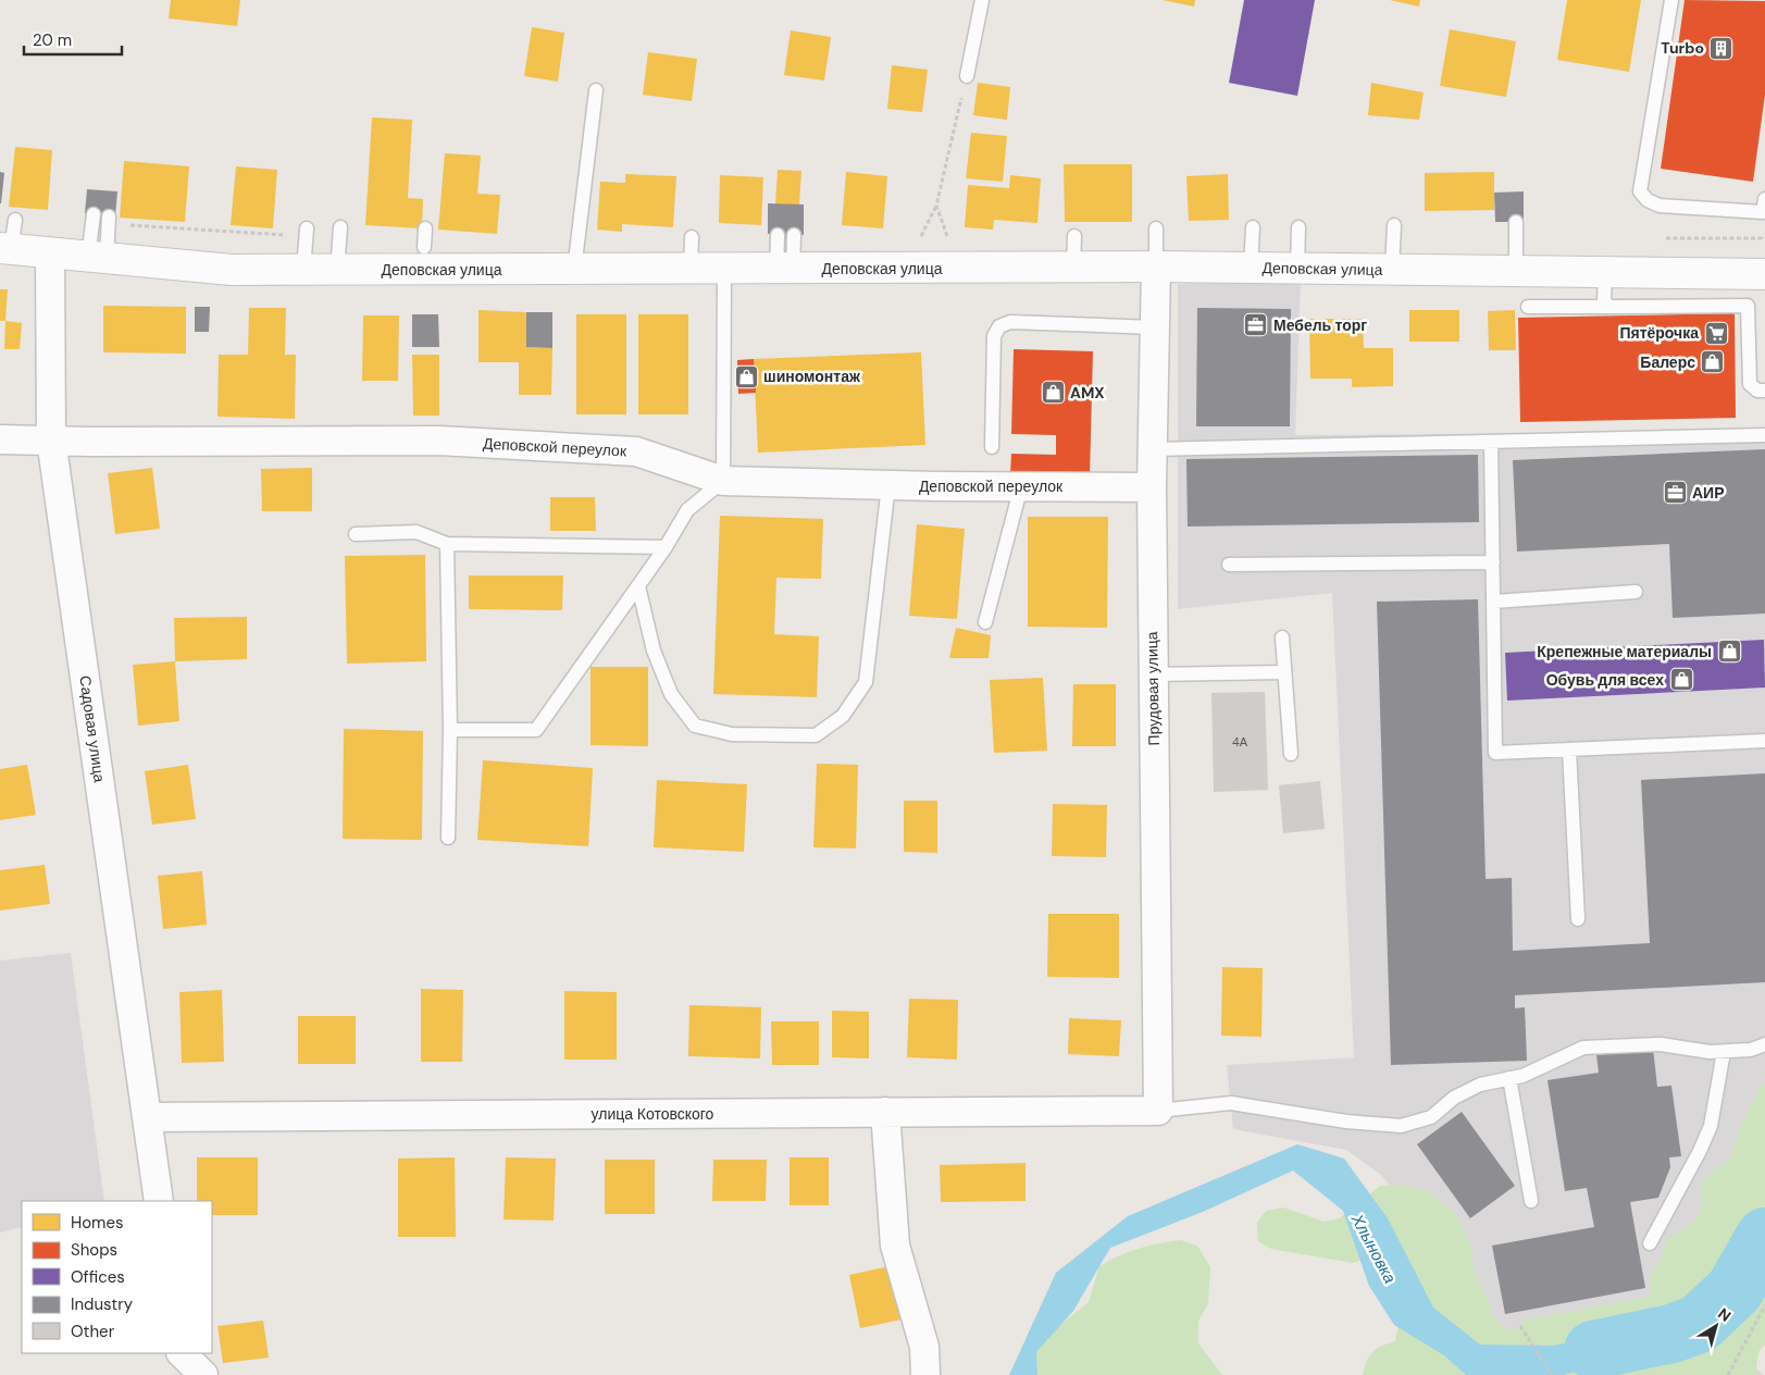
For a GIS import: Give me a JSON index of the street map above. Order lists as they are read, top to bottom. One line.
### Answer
{"streets":{"main road":["Деповская улица"],"street":["Деповской переулок","Прудовая улица","Садовая улица","улица Котовского"]},"crossings":[["Деповская улица","Прудовая улица"],["Деповская улица","Садовая улица"],["Деповской переулок","Прудовая улица"],["Деповской переулок","Садовая улица"],["Прудовая улица","улица Котовского"],["Садовая улица","улица Котовского"]],"water":["Хлыновка"],"places":{"building":["Turbo"],"office":["Мебель торг","АИР"],"supermarket":["Пятёрочка"],"shop":["Балерс","шиномонтаж","AMX","Крепежные материалы","Обувь для всех"]},"house_numbers":["4А"],"legend":["Homes","Shops","Offices","Industry","Other"],"scale_bar":"20 m","north":"top right"}
